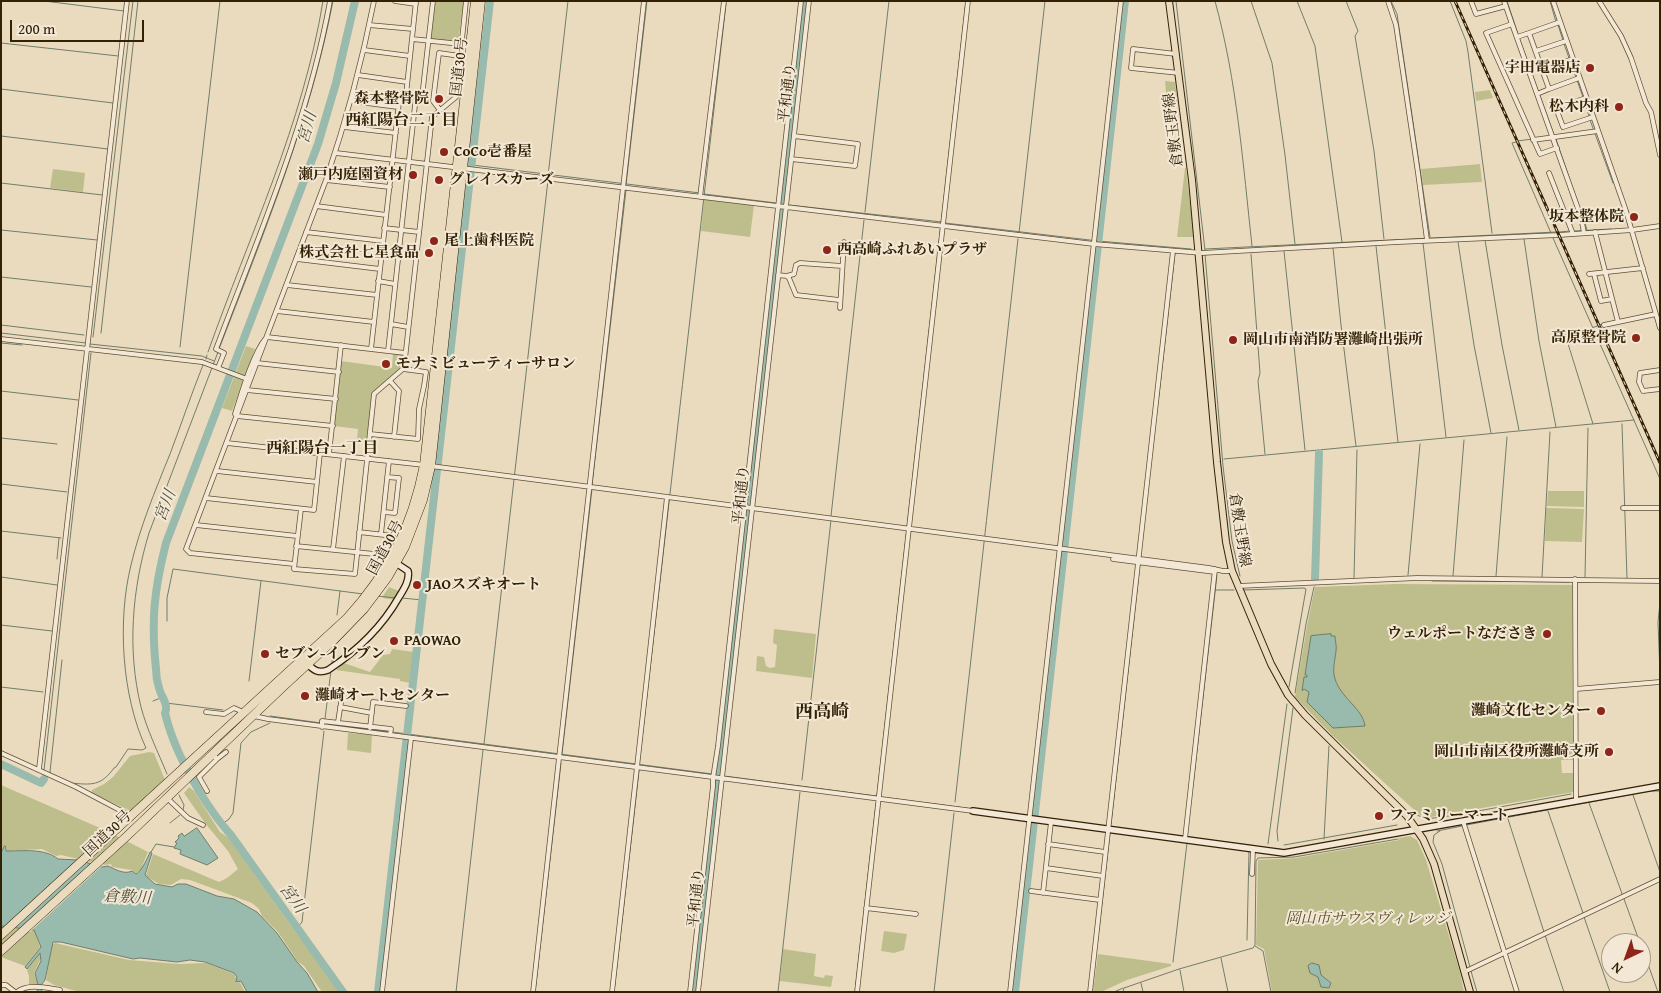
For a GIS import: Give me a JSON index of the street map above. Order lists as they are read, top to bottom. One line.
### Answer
{"streets":{"highway":["国道30号"],"main road":["倉敷玉野線"],"street":["平和通り"]},"districts":["西紅陽台二丁目","西紅陽台一丁目","西高崎"],"water":["宮川","倉敷川"],"parks":["岡山市サウスヴィレッジ"],"places":["宇田電器店","森本整骨院","松木内科","CoCo壱番屋","瀬戸内庭園資材","グレイスカーズ","坂本整体院","尾上歯科医院","西高崎ふれあいプラザ","株式会社七星食品","高原整骨院","岡山市南消防署灘崎出張所","モナミビューティーサロン","JAOスズキオート","ウェルポートなださき","PAOWAO","セブン-イレブン","灘崎オートセンター","灘崎文化センター","岡山市南区役所灘崎支所","ファミリーマート"],"scale_bar":"200 m","north":"bottom left"}
